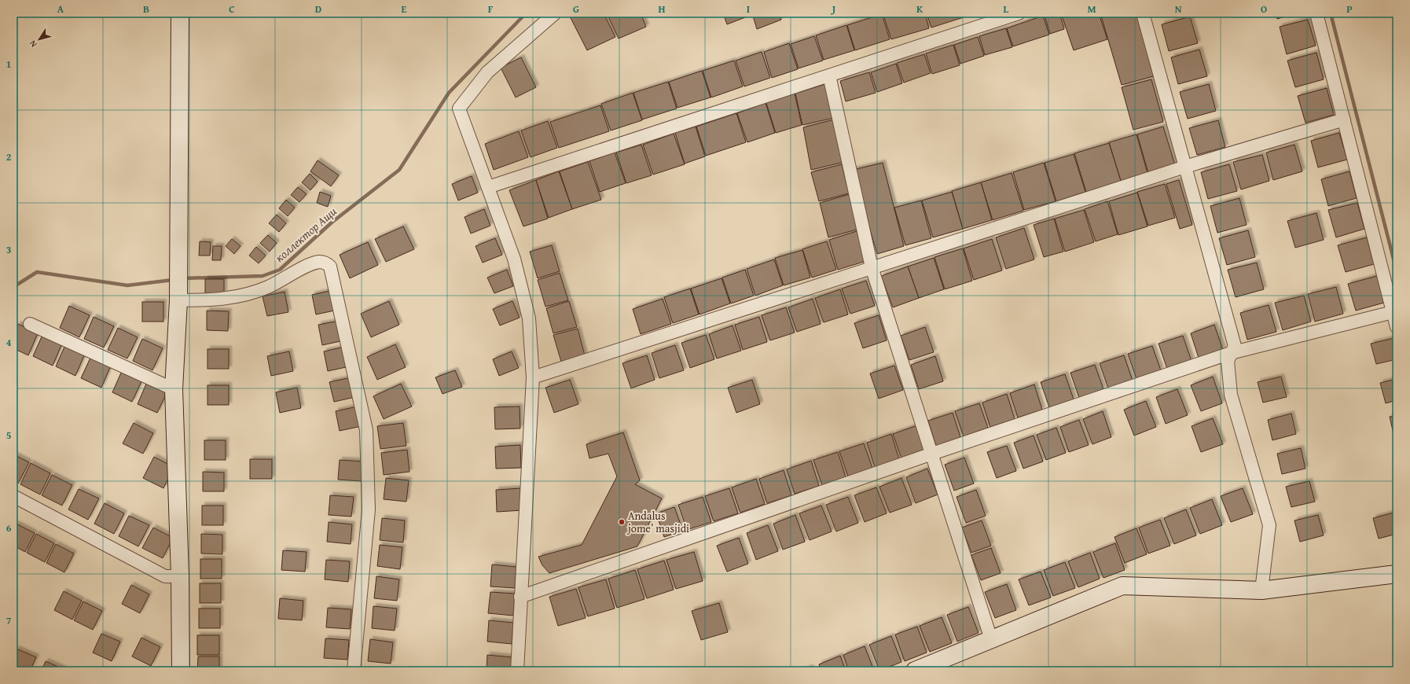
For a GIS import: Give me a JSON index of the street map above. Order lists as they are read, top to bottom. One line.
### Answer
{"water":["коллектор Ащи"],"places":["Andalus jome’ masjidi"],"north":"bottom left","grid":{"columns":["A","B","C","D","E","F","G","H","I","J","K","L","M","N","O","P"],"rows":["1","2","3","4","5","6","7"]}}
